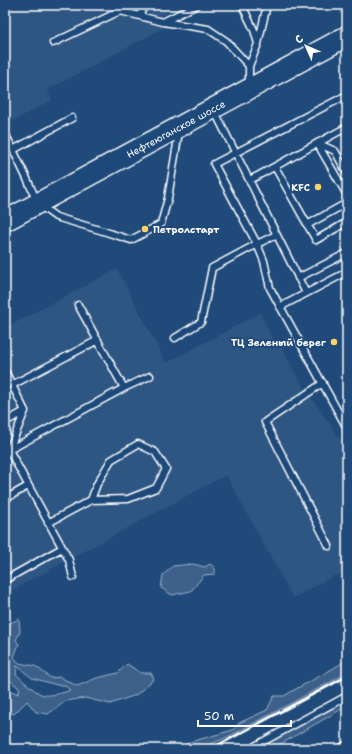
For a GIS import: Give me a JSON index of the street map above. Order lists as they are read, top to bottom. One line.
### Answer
{"streets":{"main road":["Нефтеюганское шоссе"]},"places":["KFC","Петролстарт","ТЦ Зеленый берег"],"scale_bar":"50 m","north":"top left"}
